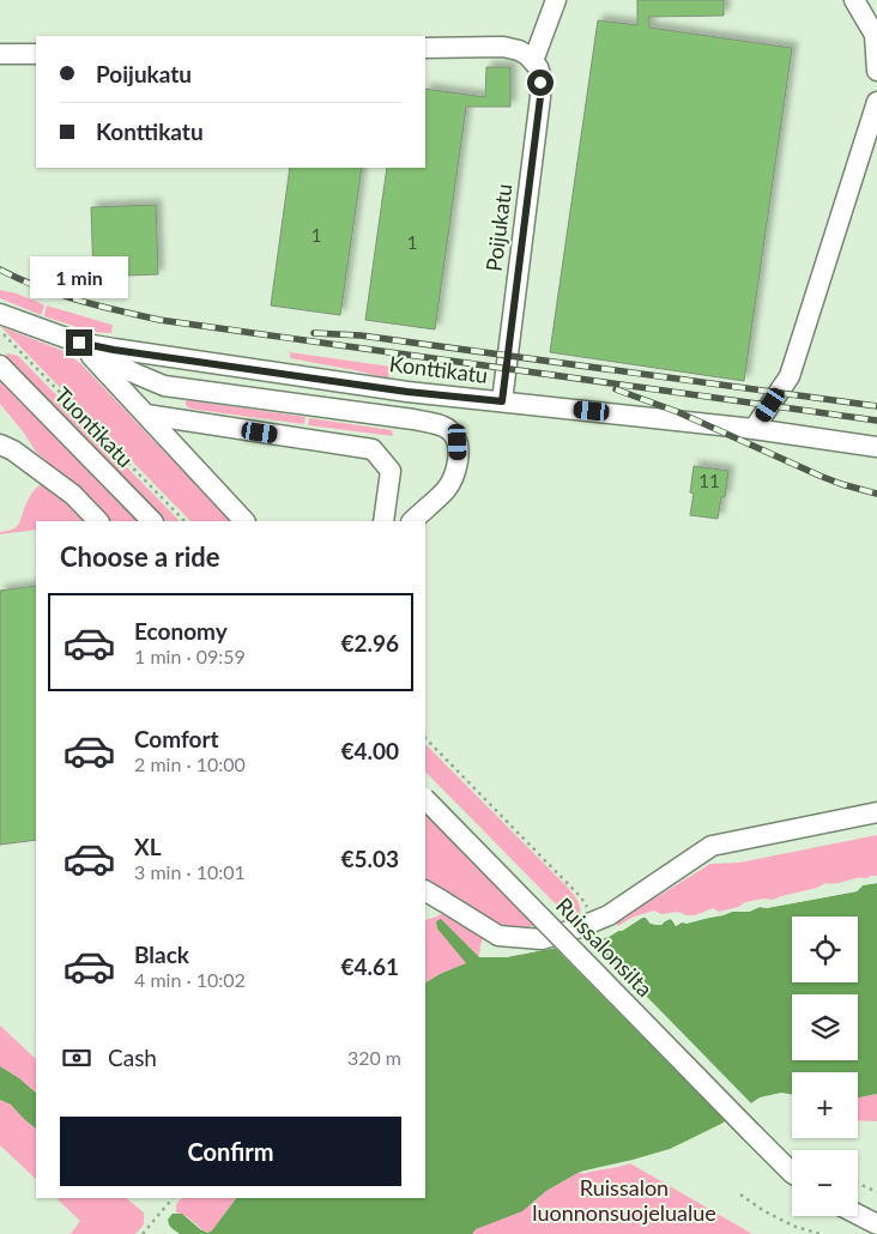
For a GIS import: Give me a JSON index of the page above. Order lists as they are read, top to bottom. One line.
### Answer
{"streets":{"street":["Poijukatu","Konttikatu","Tuontikatu","Ruissalonsilta"]},"crossings":[["Poijukatu","Konttikatu"]],"parks":["Ruissalon luonnonsuojelualue"],"house_numbers":["1","1","11"],"page":{"banner":["Poijukatu","Konttikatu"],"bubble":"1 min","heading":"Choose a ride","list":[{"name":"Economy","note":"1 min · 09:59","value":"€2.96"},{"name":"Comfort","note":"2 min · 10:00","value":"€4.00"},{"name":"XL","note":"3 min · 10:01","value":"€5.03"},{"name":"Black","note":"4 min · 10:02","value":"€4.61"}],"map_buttons":["+","−"],"pay":["Cash","320 m"],"buttons":"Confirm"}}
